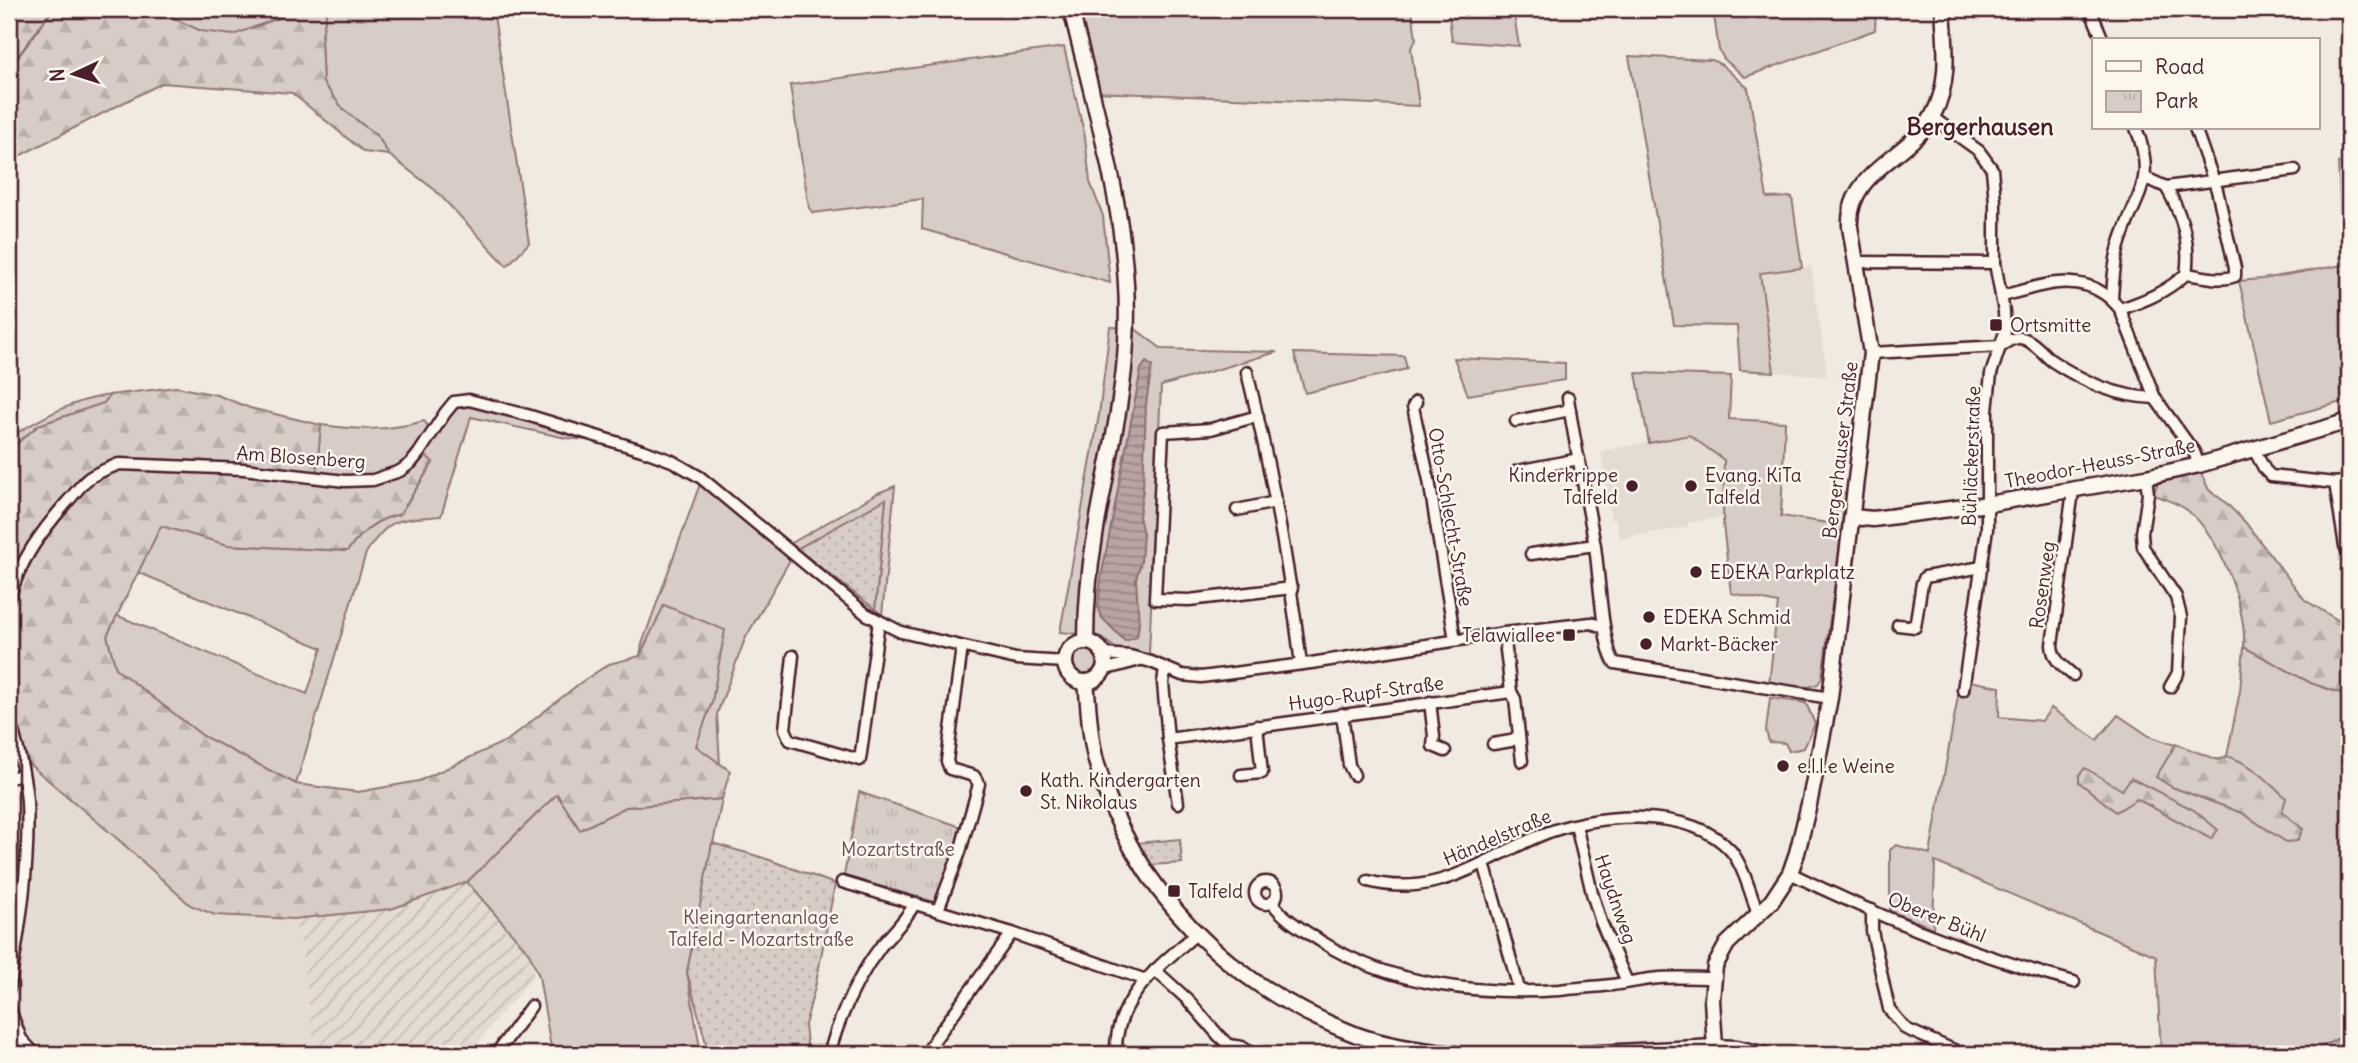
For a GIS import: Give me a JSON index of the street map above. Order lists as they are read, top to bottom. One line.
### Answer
{"streets":{"street":["Bergerhauser Straße","Bühläckerstraße","Am Blosenberg","Theodor-Heuss-Straße","Otto-Schlecht-Straße","Rosenweg","Hugo-Rupf-Straße","Händelstraße","Haydnweg","Oberer Bühl"]},"crossings":[["Bergerhauser Straße","Bühläckerstraße"],["Bergerhauser Straße","Theodor-Heuss-Straße"],["Bergerhauser Straße","Händelstraße"],["Bergerhauser Straße","Oberer Bühl"],["Bühläckerstraße","Theodor-Heuss-Straße"],["Theodor-Heuss-Straße","Rosenweg"],["Händelstraße","Haydnweg"]],"districts":["Bergerhausen"],"parks":["Mozartstraße","Kleingartenanlage Talfeld - Mozartstraße"],"places":{"transit":["Ortsmitte","Telawiallee","Talfeld"],"other":["Kinderkrippe Talfeld","Evang. KiTa Talfeld","EDEKA Parkplatz","EDEKA Schmid","Markt-Bäcker","e.l.l.e Weine","Kath. Kindergarten St. Nikolaus"]},"legend":["Road","Park"],"north":"left"}
